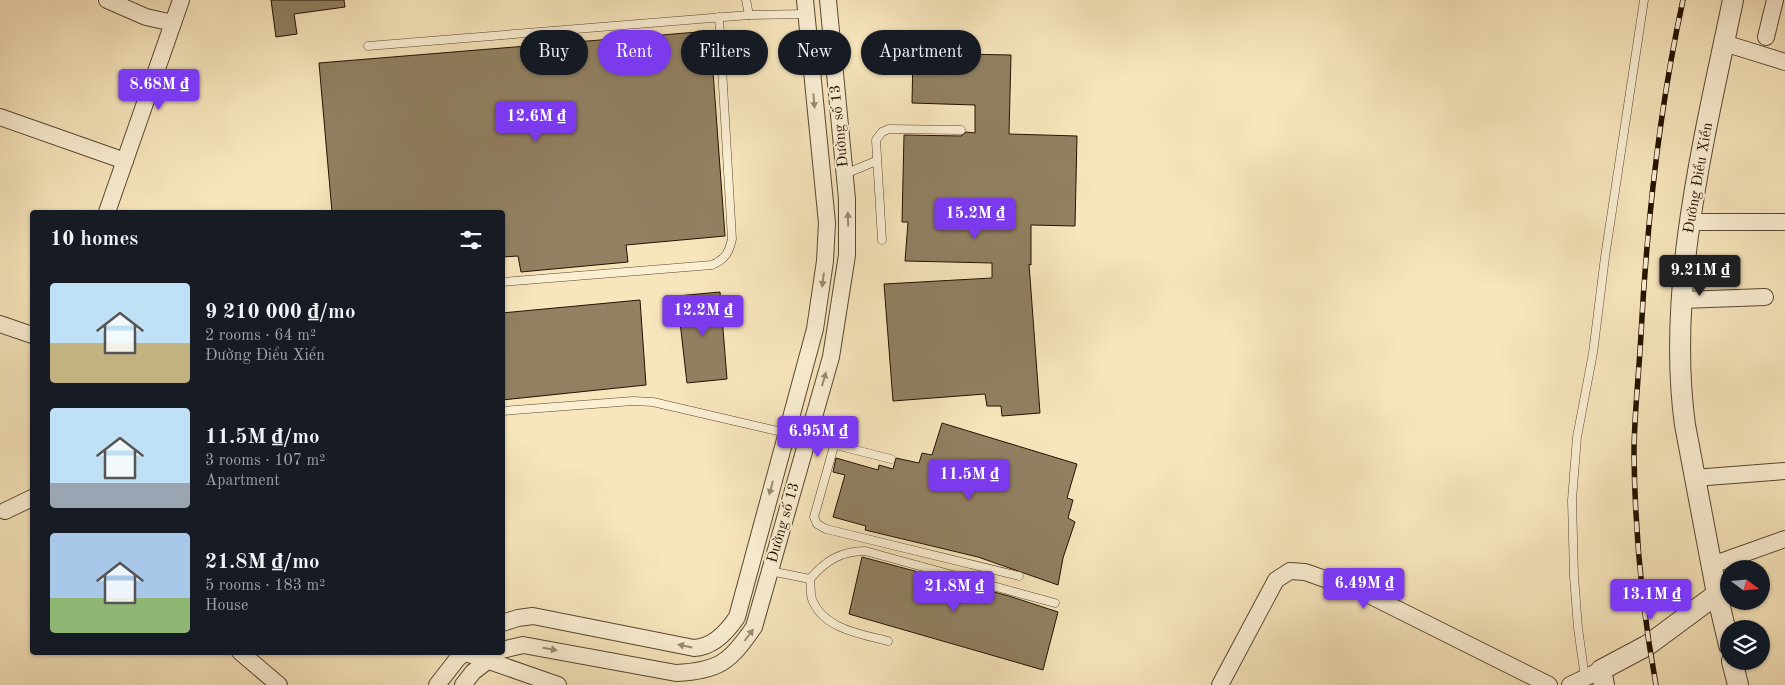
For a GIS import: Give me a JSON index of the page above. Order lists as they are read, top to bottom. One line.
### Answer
{"streets":{"street":["Đường số 13","Đường Điểu Xiển"]},"north":"right","page":{"chip":["Buy","Rent","Filters","New","Apartment"],"price":["8.68M ₫","12.6M ₫","15.2M ₫","9.21M ₫","12.2M ₫","6.95M ₫","11.5M ₫","6.49M ₫","21.8M ₫","13.1M ₫"],"heading":"10 homes","list":[{"name":"9 210 000 ₫/mo","note":"2 rooms · 64 m² · Đường Điểu Xiển"},{"name":"11.5M ₫/mo","note":"3 rooms · 107 m² · Apartment"},{"name":"21.8M ₫/mo","note":"5 rooms · 183 m² · House"}]}}
